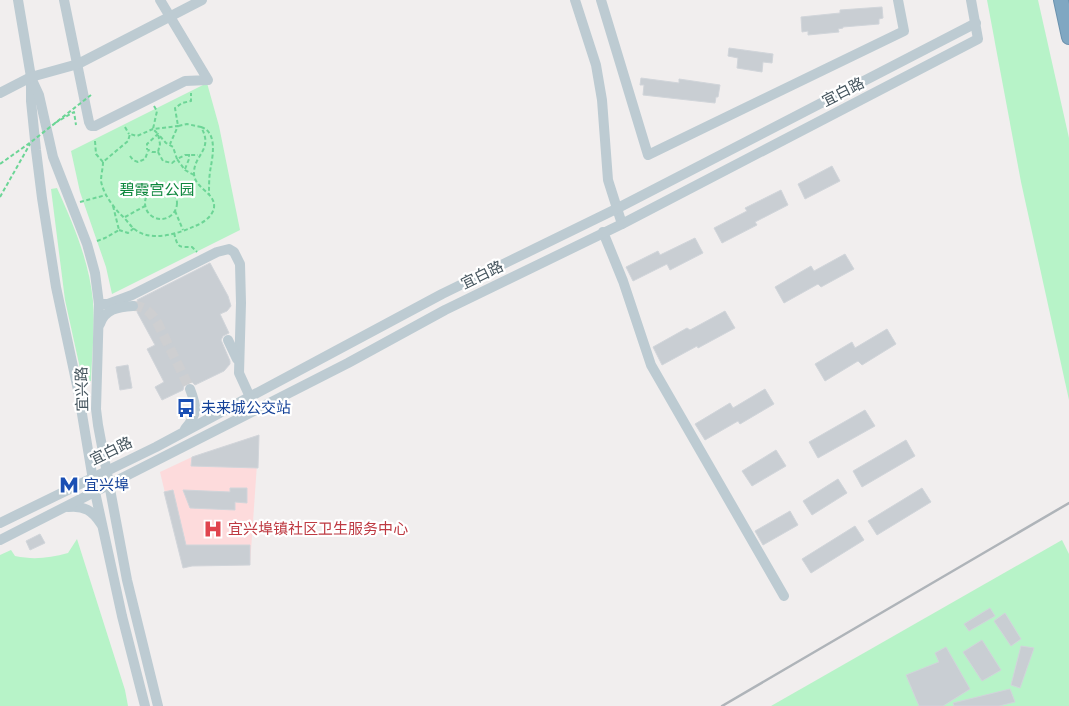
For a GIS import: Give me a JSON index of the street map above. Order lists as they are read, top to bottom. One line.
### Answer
{"streets":{"street":["宜白路","宜兴路"]},"crossings":[["宜白路","宜兴路"]],"parks":["碧霞宫公园"],"places":{"bus stop":["未来城公交站"],"metro station":["宜兴埠"],"hospital":["宜兴埠镇社区卫生服务中心"]}}
